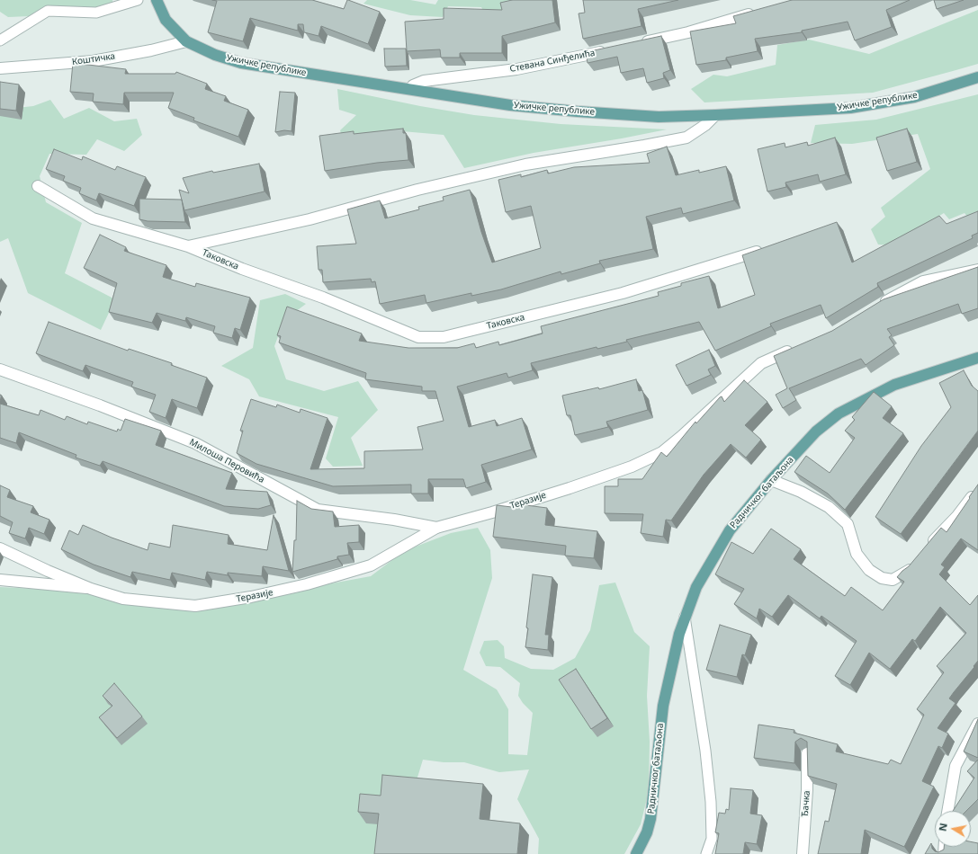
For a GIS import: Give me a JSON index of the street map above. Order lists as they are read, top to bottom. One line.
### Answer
{"streets":{"main road":["Ужичке републике","Радничког батаљона"],"street":["Коштичка","Стевана Синђелића","Таковска","Милоша Перовића","Теразије","Ђачка"]},"crossings":[["Коштичка","Ужичке републике"],["Стевана Синђелића","Ужичке републике"],["Ужичке републике","Таковска"],["Милоша Перовића","Теразије"]],"north":"left"}
